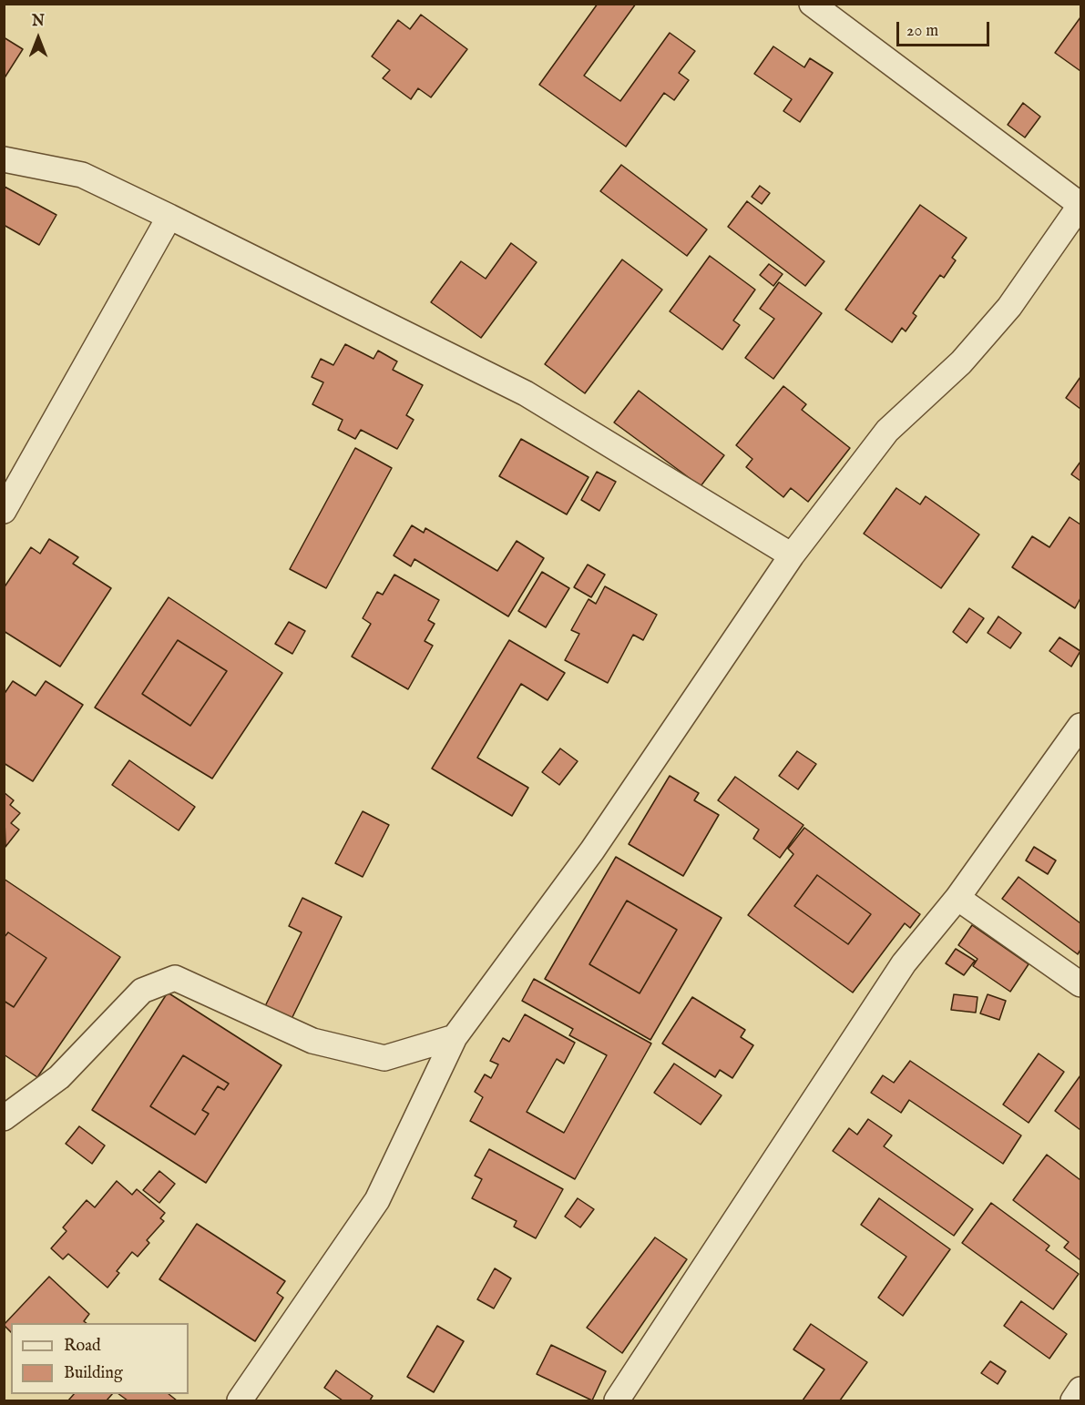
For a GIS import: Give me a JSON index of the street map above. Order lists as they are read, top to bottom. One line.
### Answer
{"legend":["Road","Building"],"scale_bar":"20 m","north":"top"}
